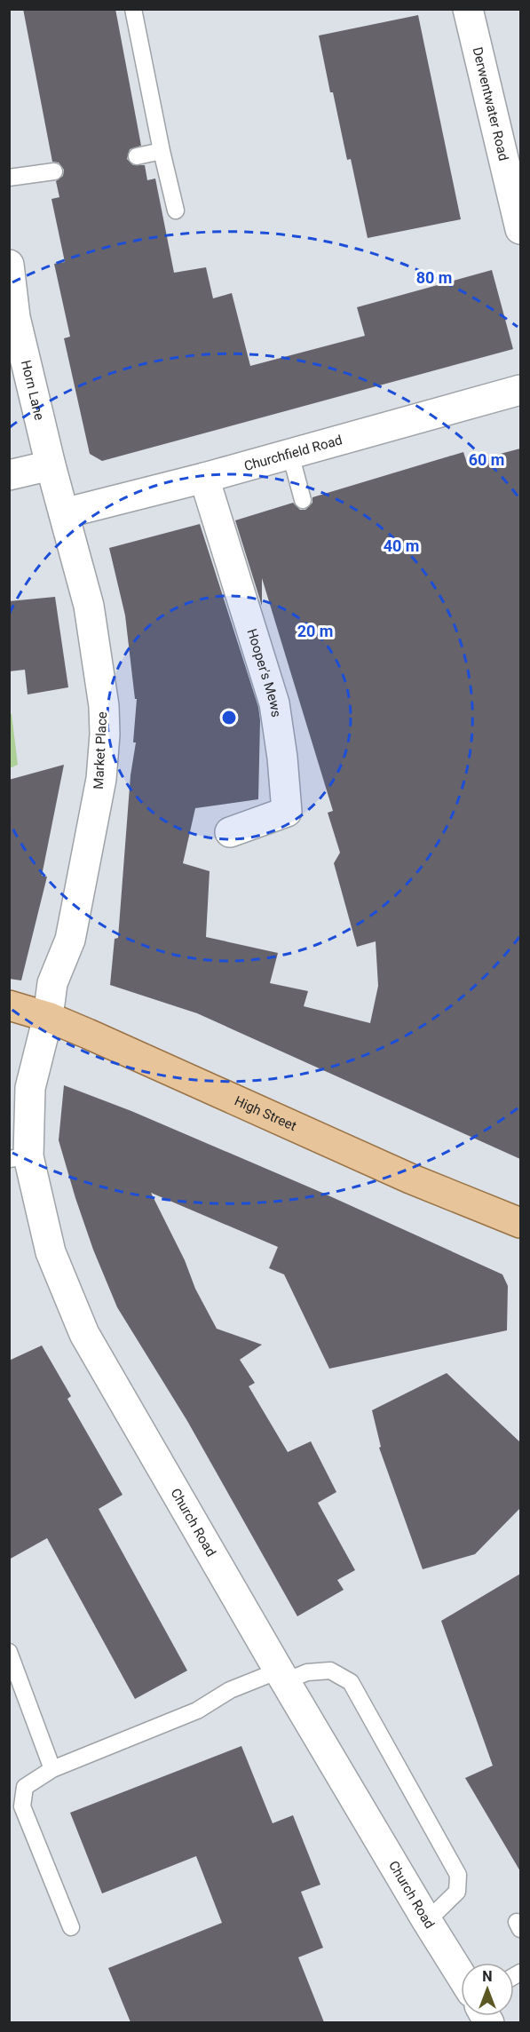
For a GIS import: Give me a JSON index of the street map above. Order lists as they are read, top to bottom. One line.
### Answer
{"streets":{"main road":["High Street"],"street":["Derwentwater Road","Horn Lane","Churchfield Road","Hooper's Mews","Market Place","Church Road"]},"crossings":[["Horn Lane","Churchfield Road"],["Horn Lane","Market Place"],["Churchfield Road","Hooper's Mews"],["Churchfield Road","Market Place"],["Market Place","High Street"],["Market Place","Church Road"],["High Street","Church Road"]],"north":"top","rings":["80 m","60 m","40 m","20 m"]}
